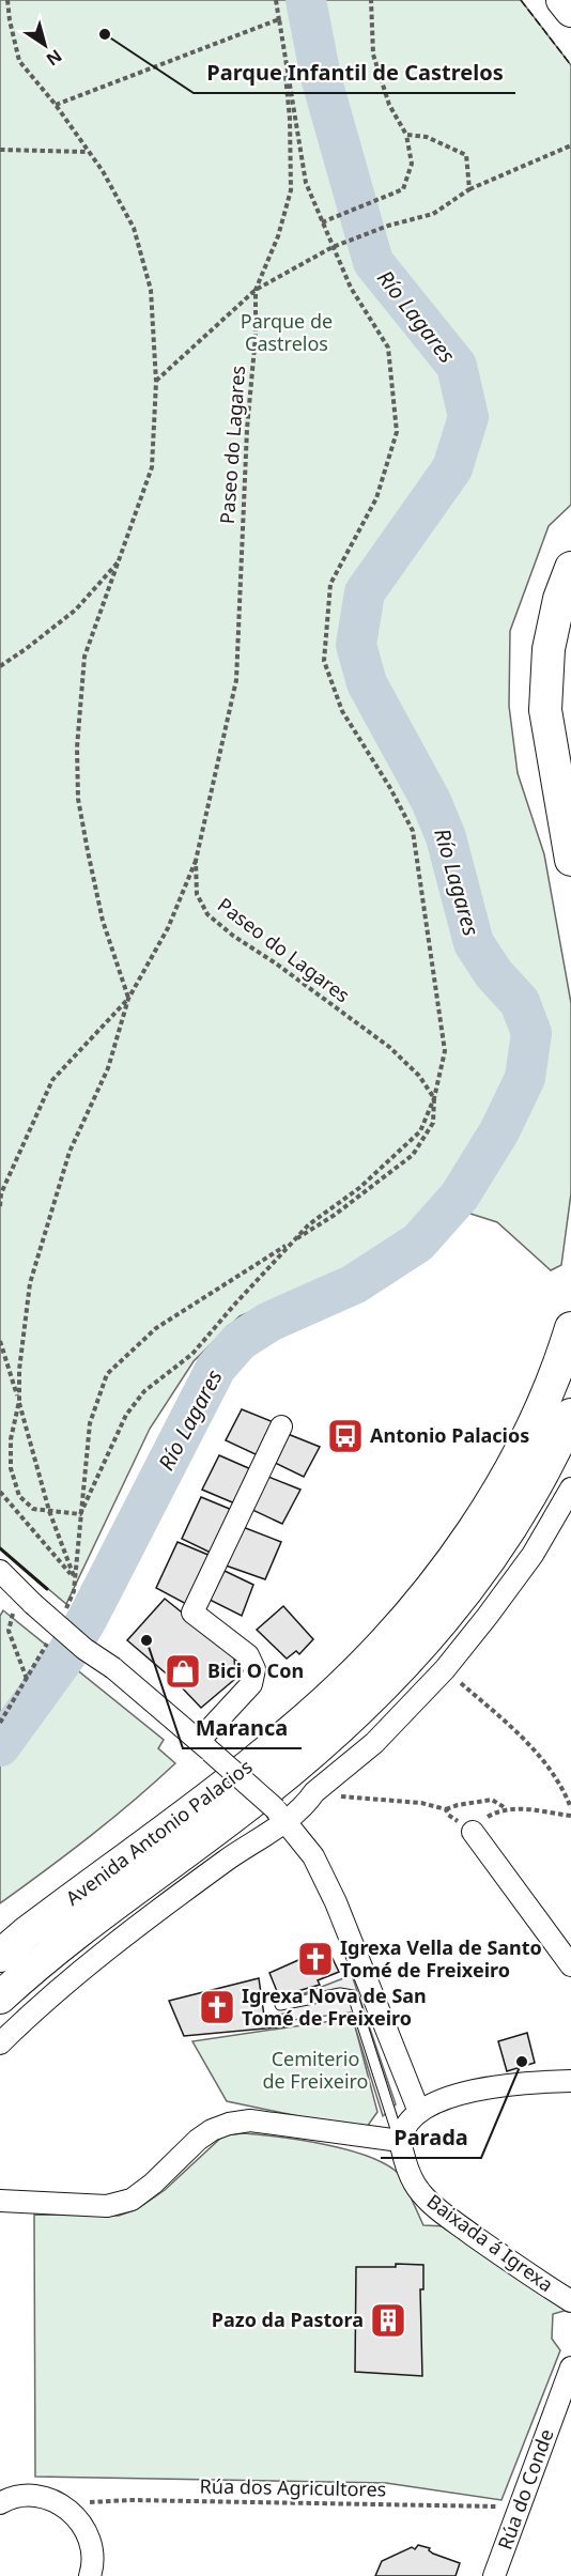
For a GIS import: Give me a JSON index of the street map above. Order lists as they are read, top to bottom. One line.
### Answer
{"streets":{"main road":["Avenida Antonio Palacios"],"street":["Baixada á Igrexa","Rúa do Conde"],"path":["Paseo do Lagares","Rúa dos Agricultores"]},"crossings":[["Rúa dos Agricultores","Rúa do Conde"]],"water":["Río Lagares"],"parks":["Parque de Castrelos","Cemiterio de Freixeiro"],"places":{"other":["Parque Infantil de Castrelos","Maranca","Parada"],"bus stop":["Antonio Palacios"],"shop":["Bici O Con"],"church":["Igrexa Vella de Santo Tomé de Freixeiro","Igrexa Nova de San Tomé de Freixeiro"],"building":["Pazo da Pastora"]},"north":"bottom right"}
